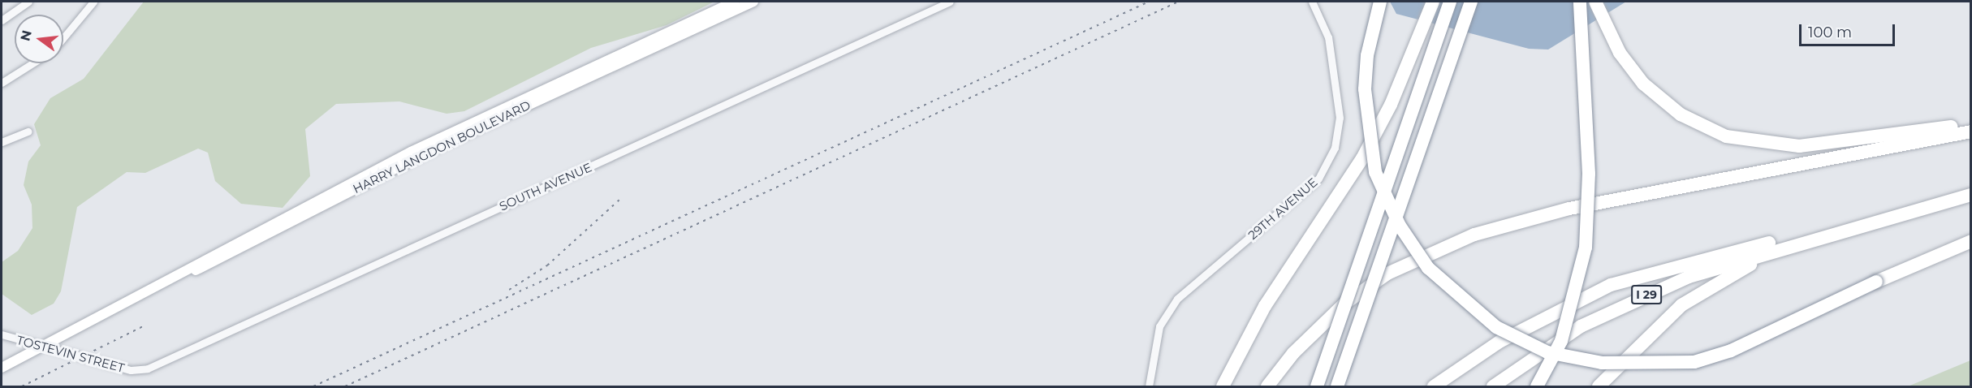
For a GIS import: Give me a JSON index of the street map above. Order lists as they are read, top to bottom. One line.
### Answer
{"streets":{"highway":["I 29"],"main road":["HARRY LANGDON BOULEVARD"],"street":["SOUTH AVENUE","29TH AVENUE","TOSTEVIN STREET"]},"crossings":[["HARRY LANGDON BOULEVARD","TOSTEVIN STREET"],["SOUTH AVENUE","TOSTEVIN STREET"]],"scale_bar":"100 m","north":"left"}
